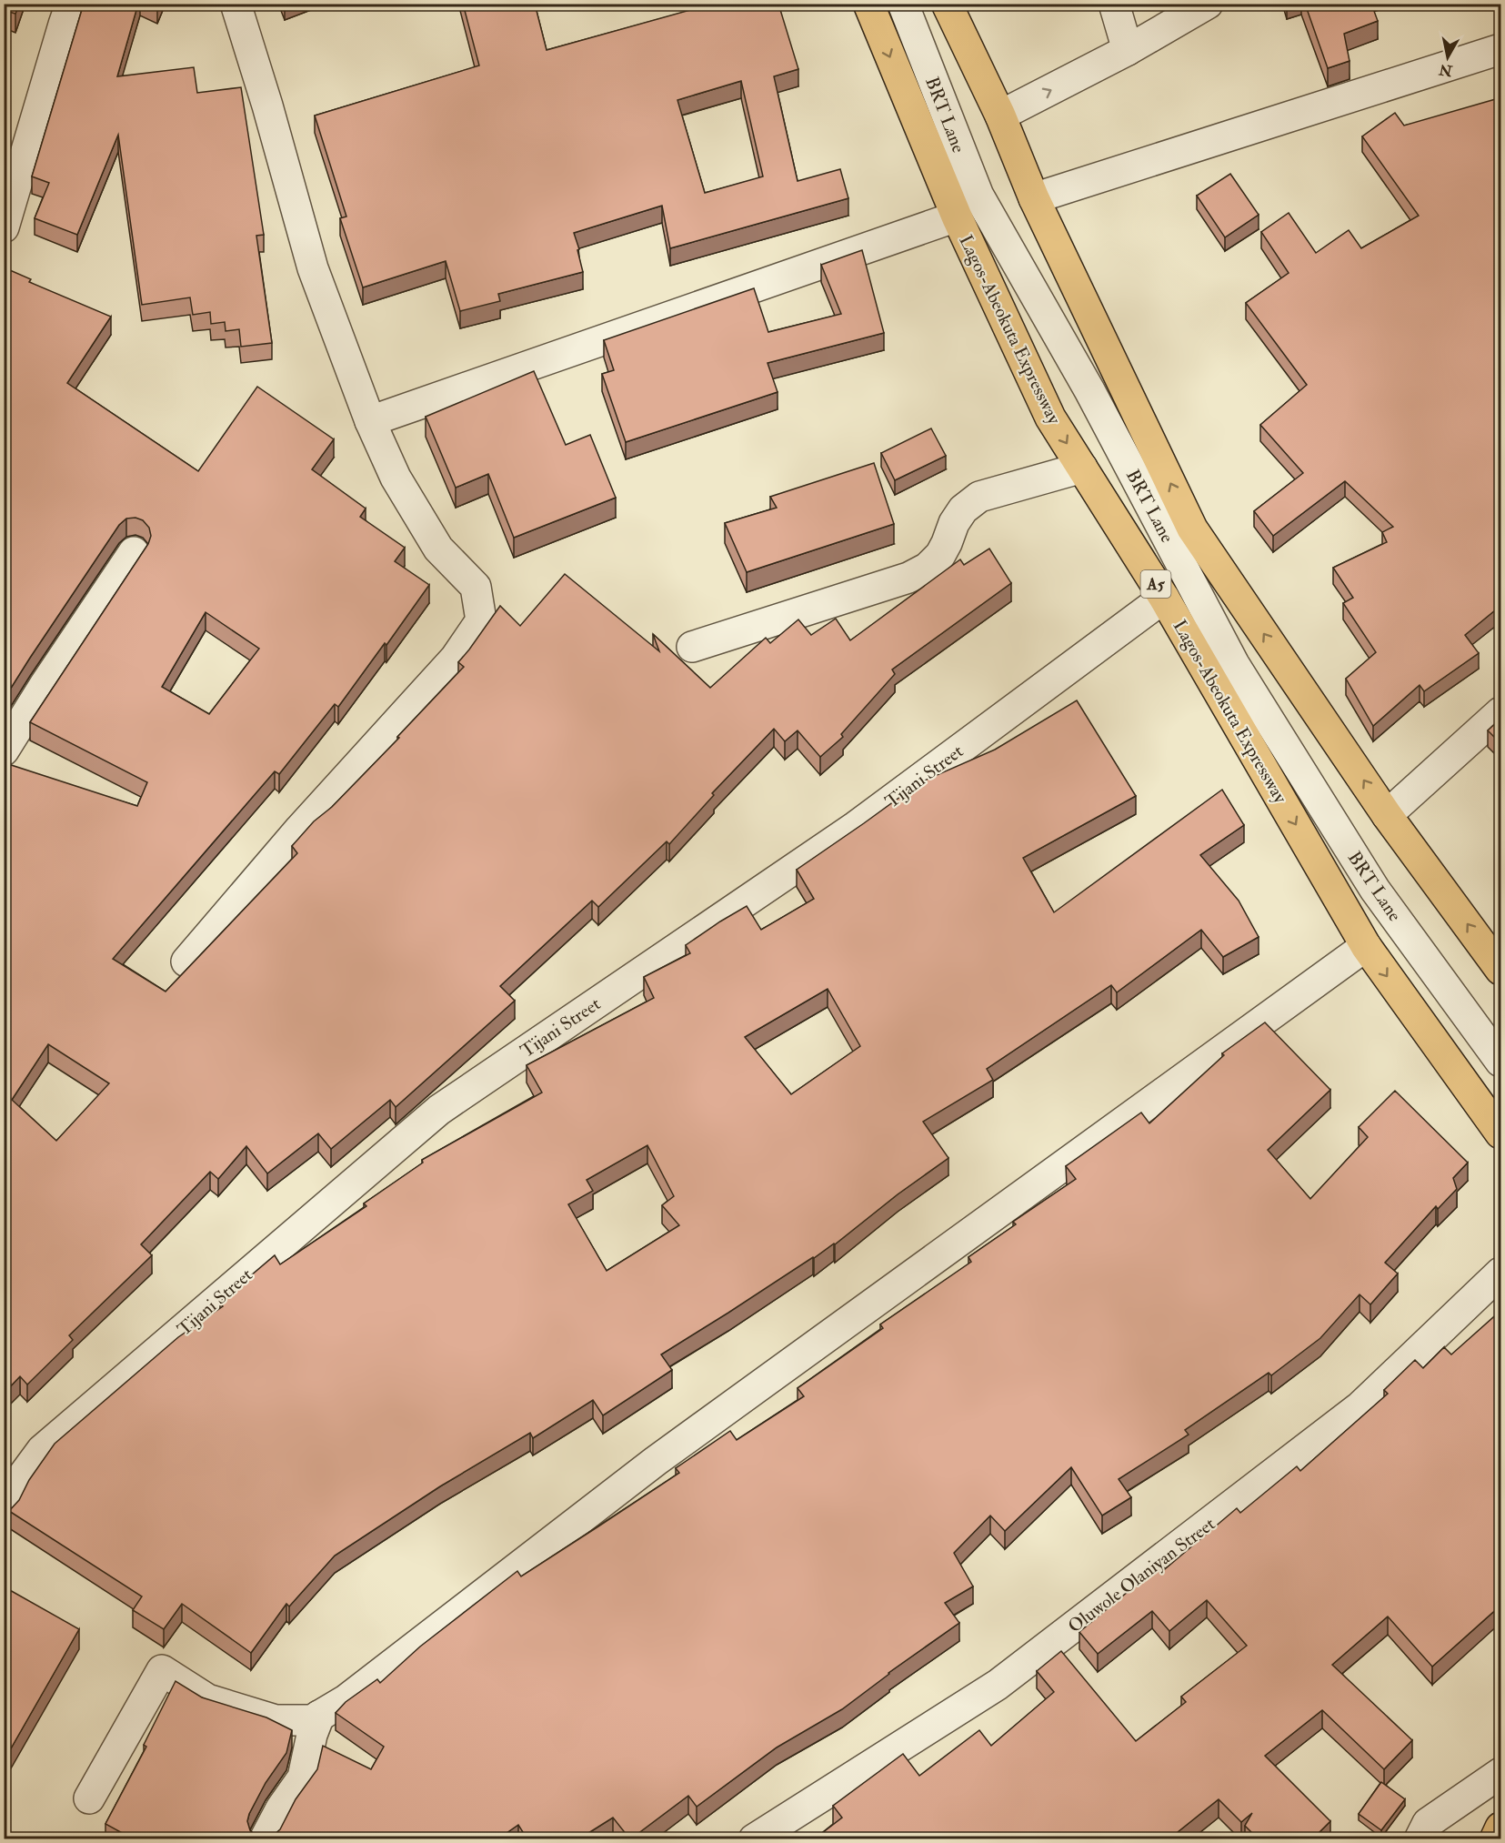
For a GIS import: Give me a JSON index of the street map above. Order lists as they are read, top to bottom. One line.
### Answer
{"streets":{"highway":["Lagos-Abeokuta Expressway","A5"],"street":["BRT Lane","Tijani Street","Oluwole Olaniyan Street"]},"crossings":[["Lagos-Abeokuta Expressway","Tijani Street"]],"north":"bottom"}
